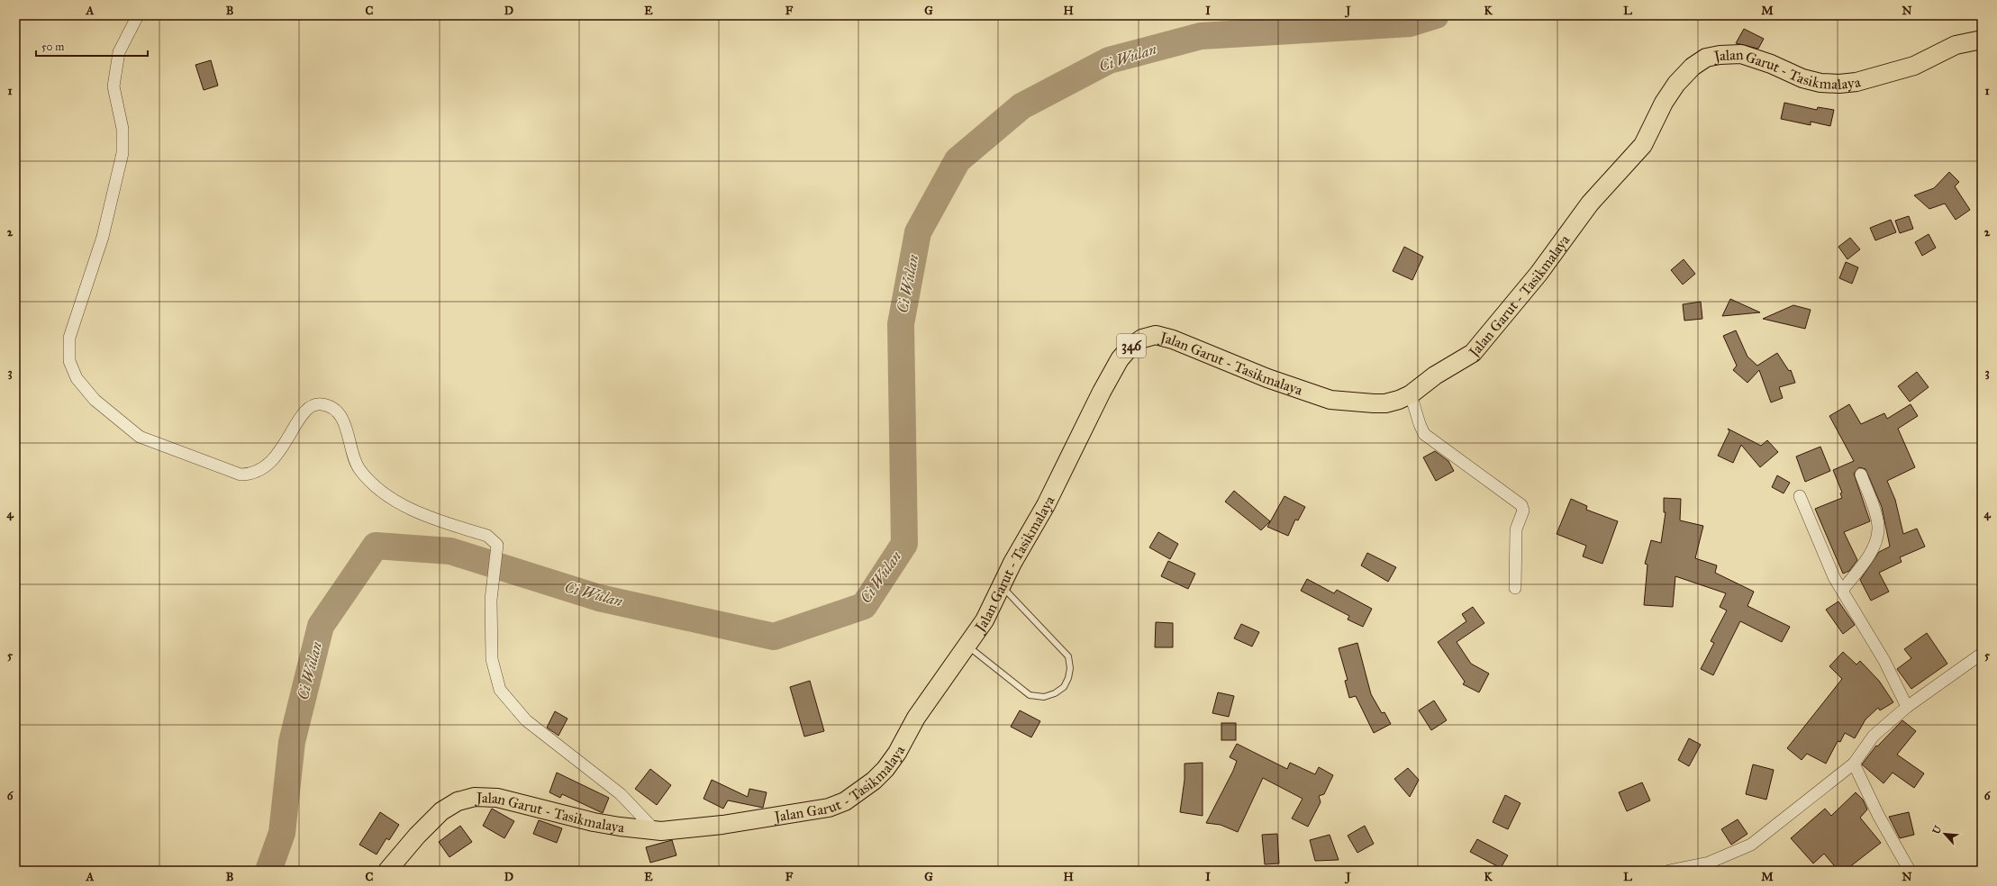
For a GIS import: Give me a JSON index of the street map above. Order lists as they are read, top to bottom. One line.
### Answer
{"streets":{"main road":["Jalan Garut - Tasikmalaya","346"]},"water":["Ci Wulan"],"scale_bar":"50 m","north":"top left","grid":{"columns":["A","B","C","D","E","F","G","H","I","J","K","L","M","N"],"rows":["1","2","3","4","5","6"]}}
